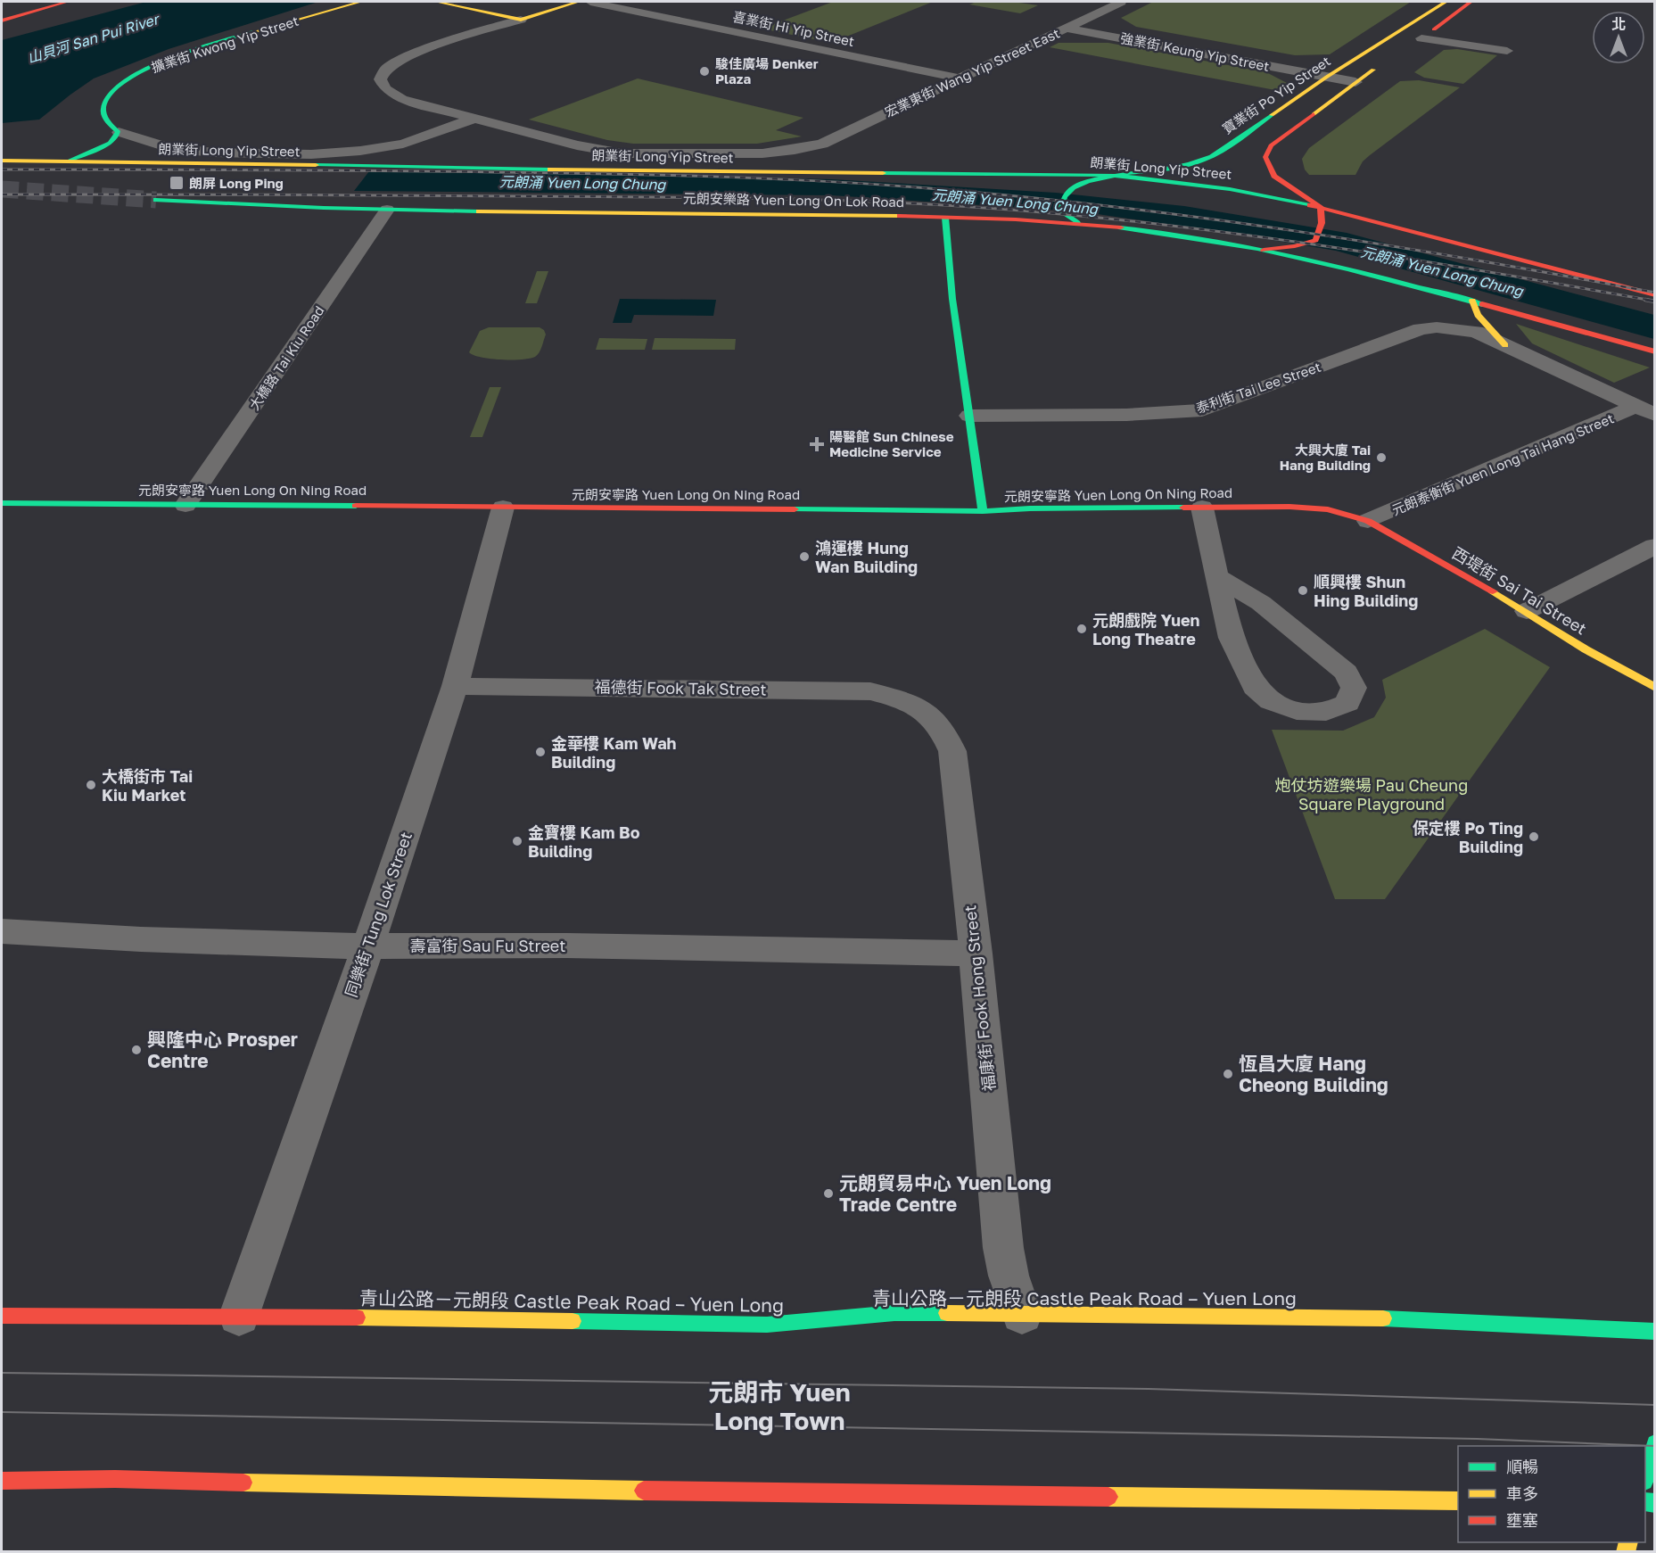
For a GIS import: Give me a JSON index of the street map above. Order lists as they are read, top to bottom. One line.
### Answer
{"streets":{"street":["喜業街 Hi Yip Street","擴業街 Kwong Yip Street","強業街 Keung Yip Street","宏業東街 Wang Yip Street East","寶業街 Po Yip Street","朗業街 Long Yip Street","元朗安樂路 Yuen Long On Lok Road","大橋路 Tai Kiu Road","泰利街 Tai Lee Street","元朗泰衡街 Yuen Long Tai Hang Street","元朗安寧路 Yuen Long On Ning Road","西堤街 Sai Tai Street","福德街 Fook Tak Street","同樂街 Tung Lok Street","壽富街 Sau Fu Street","福康街 Fook Hong Street","青山公路－元朗段 Castle Peak Road – Yuen Long"]},"crossings":[["喜業街 Hi Yip Street","宏業東街 Wang Yip Street East"],["強業街 Keung Yip Street","宏業東街 Wang Yip Street East"],["強業街 Keung Yip Street","寶業街 Po Yip Street"],["寶業街 Po Yip Street","朗業街 Long Yip Street"],["寶業街 Po Yip Street","元朗安樂路 Yuen Long On Lok Road"],["朗業街 Long Yip Street","元朗安樂路 Yuen Long On Lok Road"],["元朗安樂路 Yuen Long On Lok Road","大橋路 Tai Kiu Road"],["大橋路 Tai Kiu Road","元朗安寧路 Yuen Long On Ning Road"],["泰利街 Tai Lee Street","元朗泰衡街 Yuen Long Tai Hang Street"],["元朗泰衡街 Yuen Long Tai Hang Street","元朗安寧路 Yuen Long On Ning Road"],["元朗泰衡街 Yuen Long Tai Hang Street","西堤街 Sai Tai Street"],["元朗安寧路 Yuen Long On Ning Road","西堤街 Sai Tai Street"],["元朗安寧路 Yuen Long On Ning Road","同樂街 Tung Lok Street"],["福德街 Fook Tak Street","同樂街 Tung Lok Street"],["福德街 Fook Tak Street","福康街 Fook Hong Street"],["同樂街 Tung Lok Street","壽富街 Sau Fu Street"],["同樂街 Tung Lok Street","青山公路－元朗段 Castle Peak Road – Yuen Long"],["壽富街 Sau Fu Street","福康街 Fook Hong Street"],["福康街 Fook Hong Street","青山公路－元朗段 Castle Peak Road – Yuen Long"]],"districts":["元朗市 Yuen Long Town"],"water":["山貝河 San Pui River","元朗涌 Yuen Long Chung"],"parks":["炮仗坊遊樂場 Pau Cheung Square Playground"],"places":{"other":["駿佳廣場 Denker Plaza","大興大廈 Tai Hang Building","鴻運樓 Hung Wan Building","順興樓 Shun Hing Building","元朗戲院 Yuen Long Theatre","金華樓 Kam Wah Building","大橋街市 Tai Kiu Market","保定樓 Po Ting Building","金寶樓 Kam Bo Building","興隆中心 Prosper Centre","恆昌大廈 Hang Cheong Building","元朗貿易中心 Yuen Long Trade Centre"],"transit":["朗屏 Long Ping"],"health":["陽醫館 Sun Chinese Medicine Service"]},"legend":["順暢","車多","壅塞"],"north":"top"}
